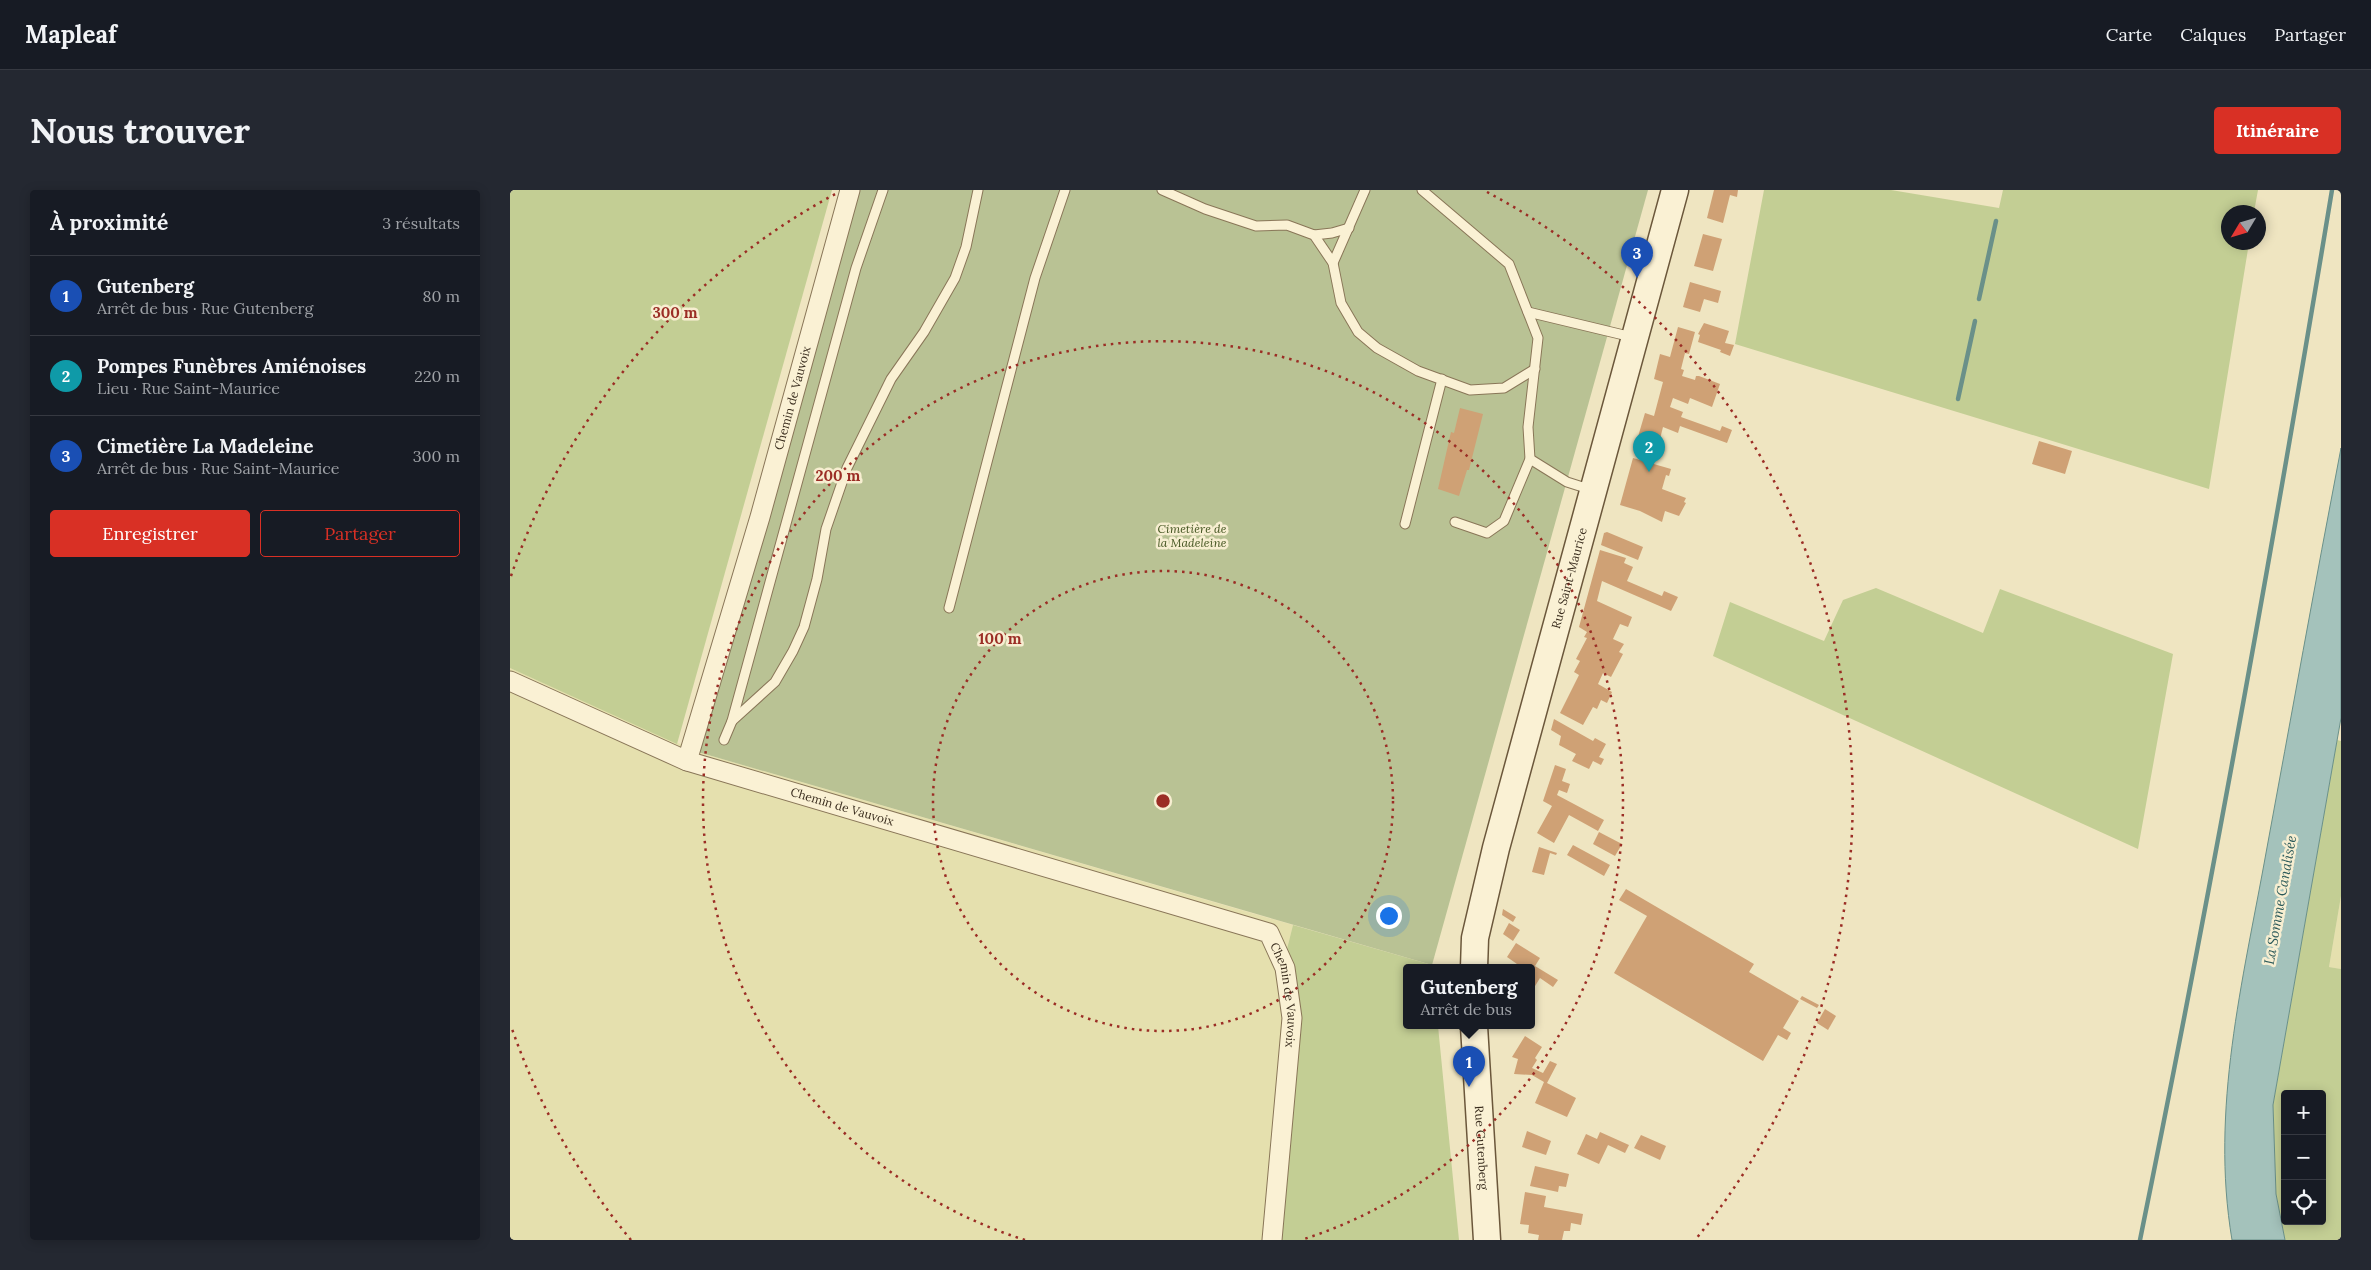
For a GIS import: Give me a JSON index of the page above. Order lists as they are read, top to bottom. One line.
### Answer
{"streets":{"street":["Chemin de Vauvoix","Rue Saint-Maurice","Rue Gutenberg"]},"water":["La Somme Canalisée"],"parks":["Cimetière de la Madeleine"],"north":"bottom left","page":{"header":"Mapleaf","nav":["Carte","Calques","Partager"],"buttons":["Itinéraire",["Enregistrer","Partager"]],"title":"Nous trouver","heading":["À proximité","3 résultats"],"pins":["3","2","1"],"list":[{"mark":"1","name":"Gutenberg","note":"Arrêt de bus · Rue Gutenberg","value":"80 m"},{"mark":"2","name":"Pompes Funèbres Amiénoises","note":"Lieu · Rue Saint-Maurice","value":"220 m"},{"mark":"3","name":"Cimetière La Madeleine","note":"Arrêt de bus · Rue Saint-Maurice","value":"300 m"}],"popup":["Gutenberg","Arrêt de bus"],"map_buttons":["+","−"]},"rings":["300 m","200 m","100 m"]}
